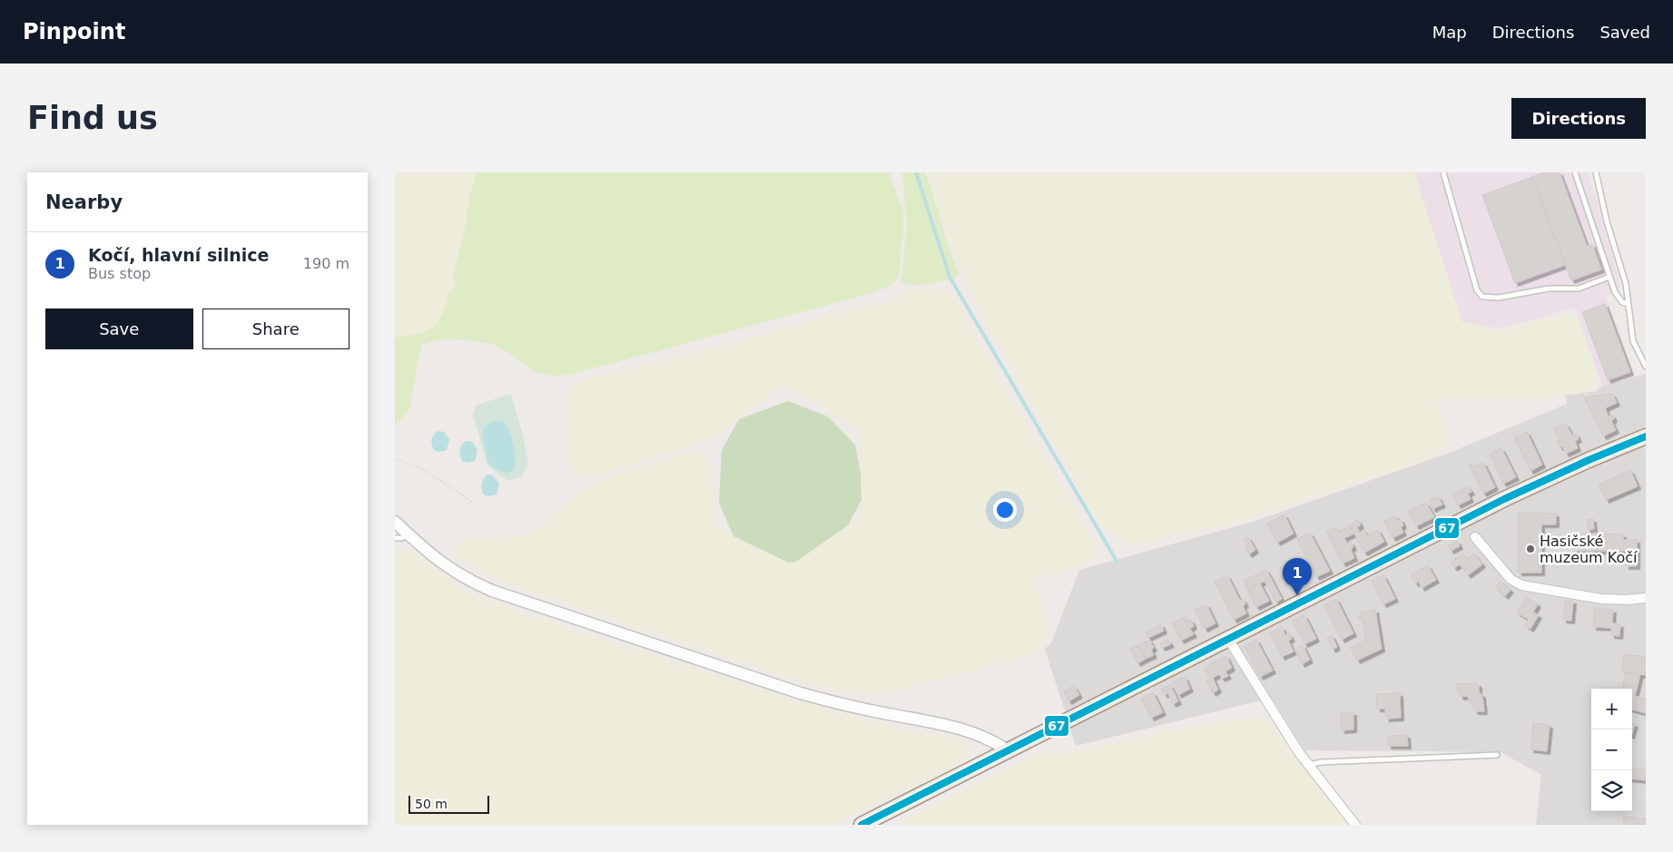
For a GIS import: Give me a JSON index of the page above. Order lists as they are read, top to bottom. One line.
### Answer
{"places":["Hasičské muzeum Kočí"],"lines":["transit line 67"],"scale_bar":"50 m","page":{"header":"Pinpoint","nav":["Map","Directions","Saved"],"buttons":["Directions",["Save","Share"]],"title":"Find us","heading":"Nearby","list":[{"mark":"1","name":"Kočí, hlavní silnice","note":"Bus stop","value":"190 m"}],"pins":"1","map_buttons":["+","−"],"scale":"50 m"}}
